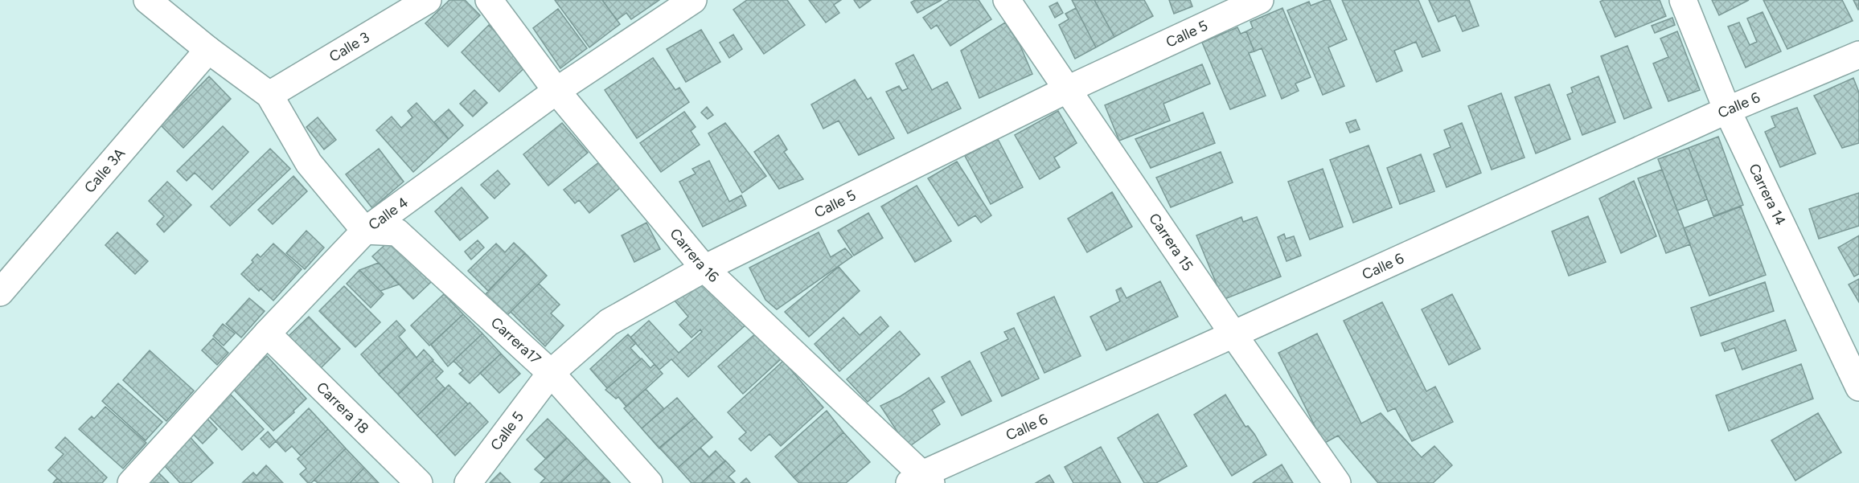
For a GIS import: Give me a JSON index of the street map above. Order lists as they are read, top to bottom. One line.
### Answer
{"streets":{"street":["Calle 5","Calle 3","Calle 6","Calle 3A","Carrera 14","Calle 4","Carrera 15","Carrera 16","Carrera17","Carrera 18"]},"crossings":[["Calle 5","Carrera 15"],["Calle 5","Carrera 16"],["Calle 5","Carrera17"],["Calle 6","Carrera 14"],["Calle 6","Carrera 15"],["Calle 6","Carrera 16"],["Calle 4","Carrera 16"],["Calle 4","Carrera17"],["Calle 4","Carrera 18"]]}
